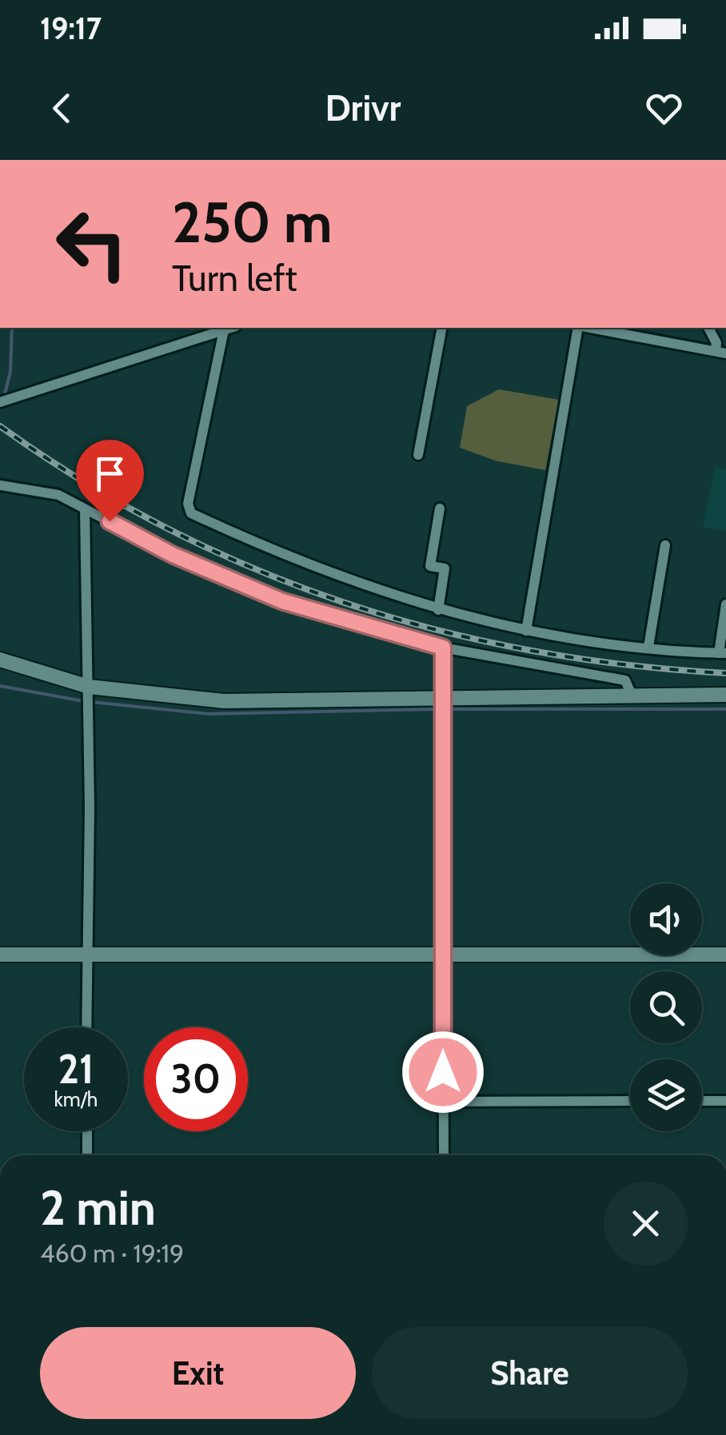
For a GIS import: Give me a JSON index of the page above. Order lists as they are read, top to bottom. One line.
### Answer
{"page":{"status":"19:17","header":"Drivr","turn":["250 m","Turn left"],"speed":"21 km/h","limit":"30","heading":["2 min","460 m · 19:19"],"buttons":["Exit","Share"]}}
